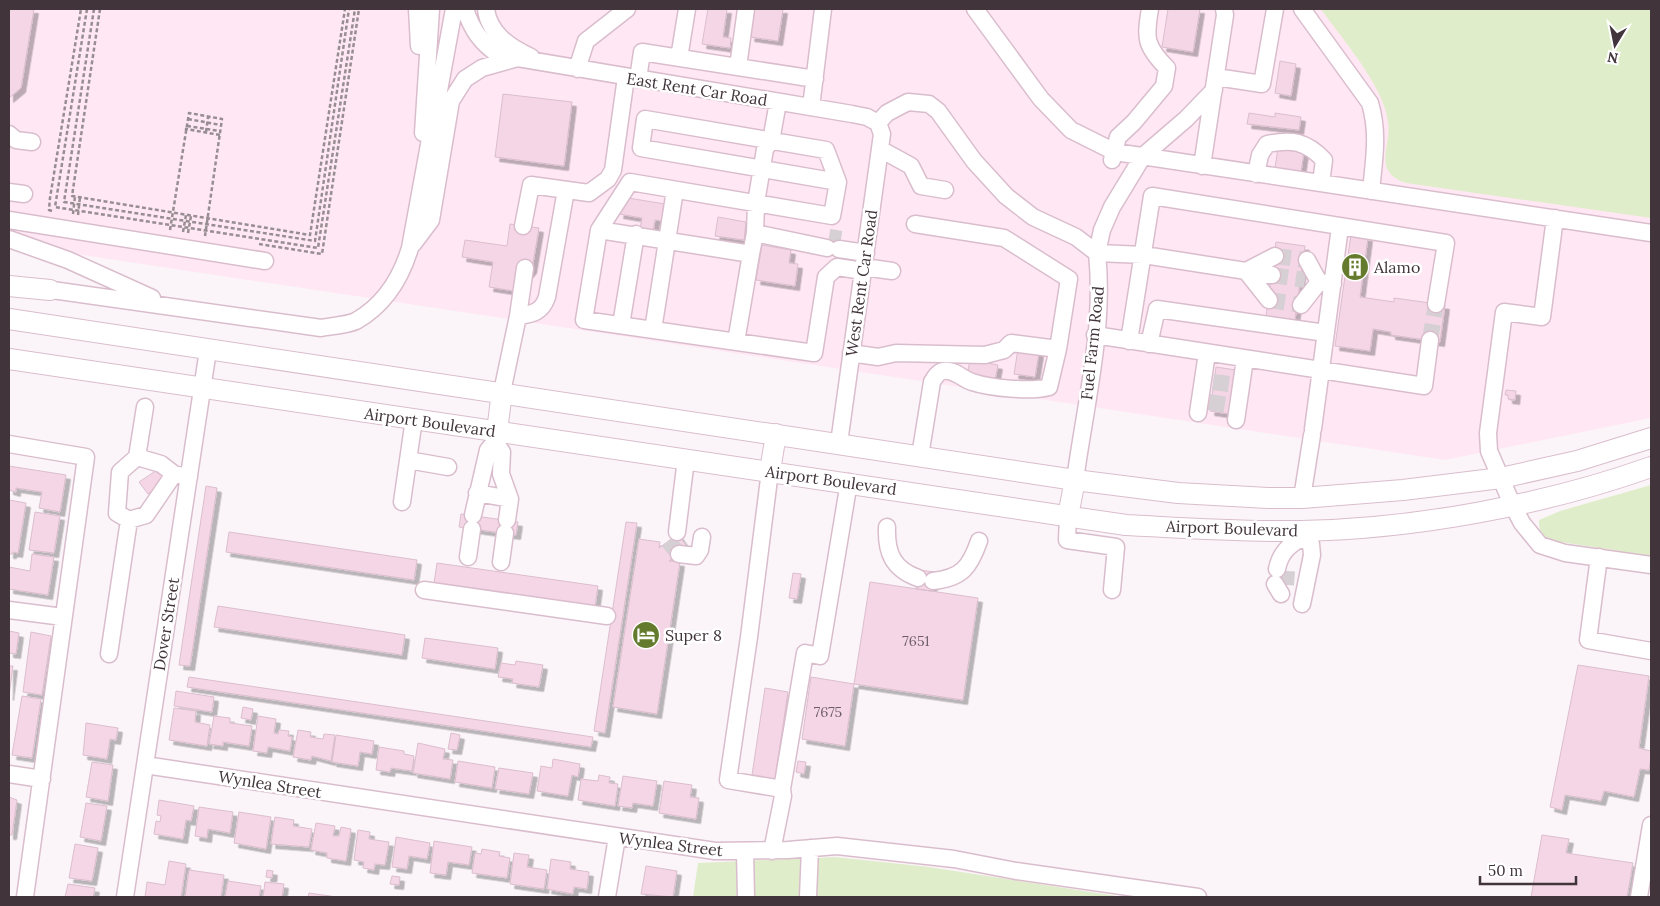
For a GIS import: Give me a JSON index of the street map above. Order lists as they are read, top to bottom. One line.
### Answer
{"streets":{"main road":["Airport Boulevard"],"street":["East Rent Car Road","West Rent Car Road","Fuel Farm Road","Dover Street","Wynlea Street"]},"crossings":[["East Rent Car Road","West Rent Car Road"],["West Rent Car Road","Airport Boulevard"],["Fuel Farm Road","Airport Boulevard"],["Airport Boulevard","Dover Street"],["Dover Street","Wynlea Street"]],"places":{"building":["Alamo"],"hotel":["Super 8"]},"house_numbers":["7651","7675"],"scale_bar":"50 m","north":"bottom"}
